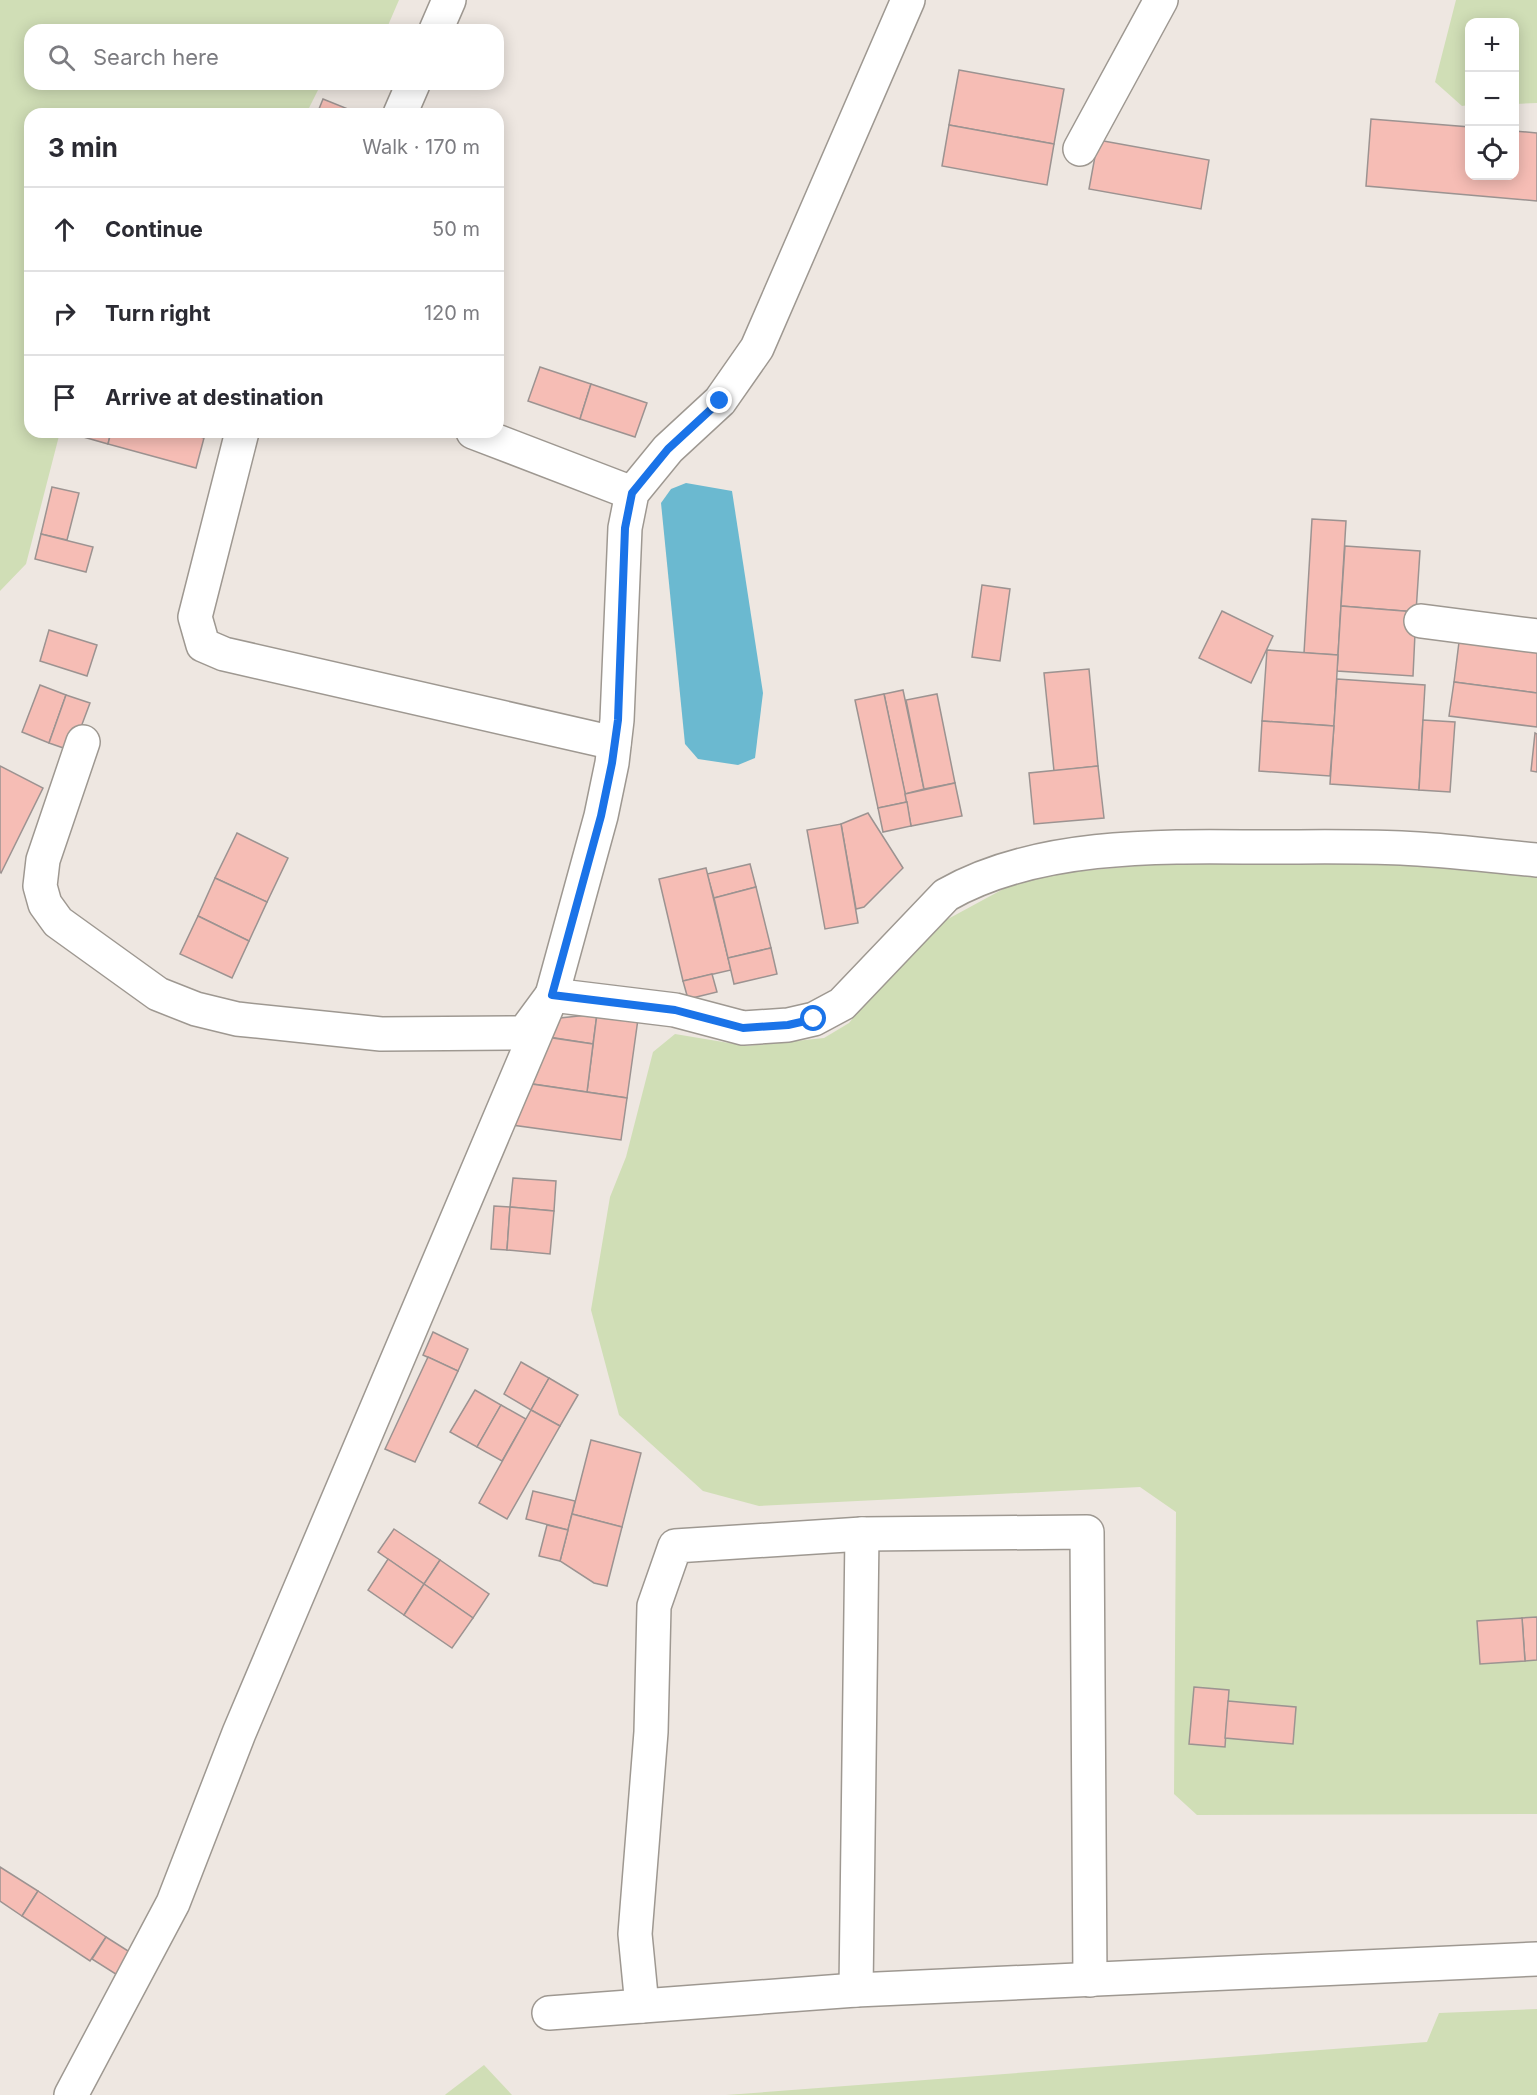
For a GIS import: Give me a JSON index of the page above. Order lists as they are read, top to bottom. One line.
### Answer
{"page":{"map_buttons":["+","−"],"search":"Search here","heading":["3 min","Walk · 170 m"],"list":[["Continue","50 m"],["Turn right","120 m"],"Arrive at destination"]}}
